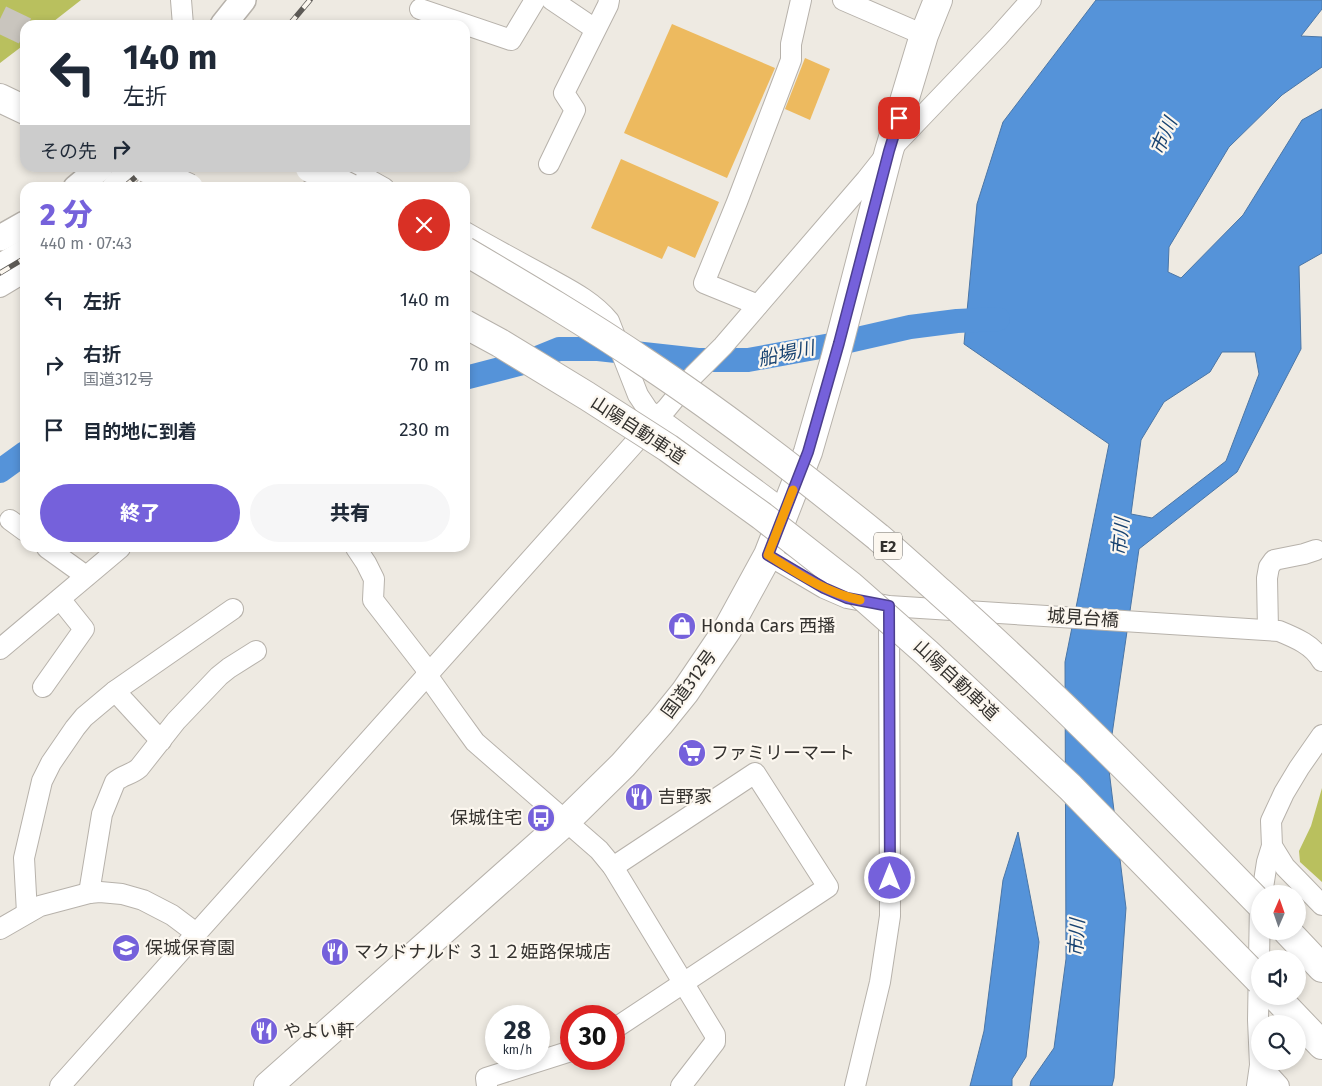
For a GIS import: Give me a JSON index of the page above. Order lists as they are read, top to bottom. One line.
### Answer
{"streets":{"highway":["山陽自動車道","E2","国道312号"],"street":["城見台橋"]},"crossings":[["城見台橋","国道312号"]],"water":["市川","船場川"],"places":{"shop":["Honda Cars 西播"],"supermarket":["ファミリーマート"],"restaurant":["吉野家","マクドナルド ３１２姫路保城店","やよい軒"],"bus stop":["保城住宅"],"school or university":["保城保育園"]},"north":"top","page":{"turn":["140 m","左折"],"then":"その先","heading":["2 分","440 m · 07:43"],"list":[{"name":"左折","value":"140 m"},{"name":"右折","note":"国道312号","value":"70 m"},{"name":"目的地に到着","value":"230 m"}],"buttons":["終了","共有"],"speed":"28 km/h","limit":"30"}}
